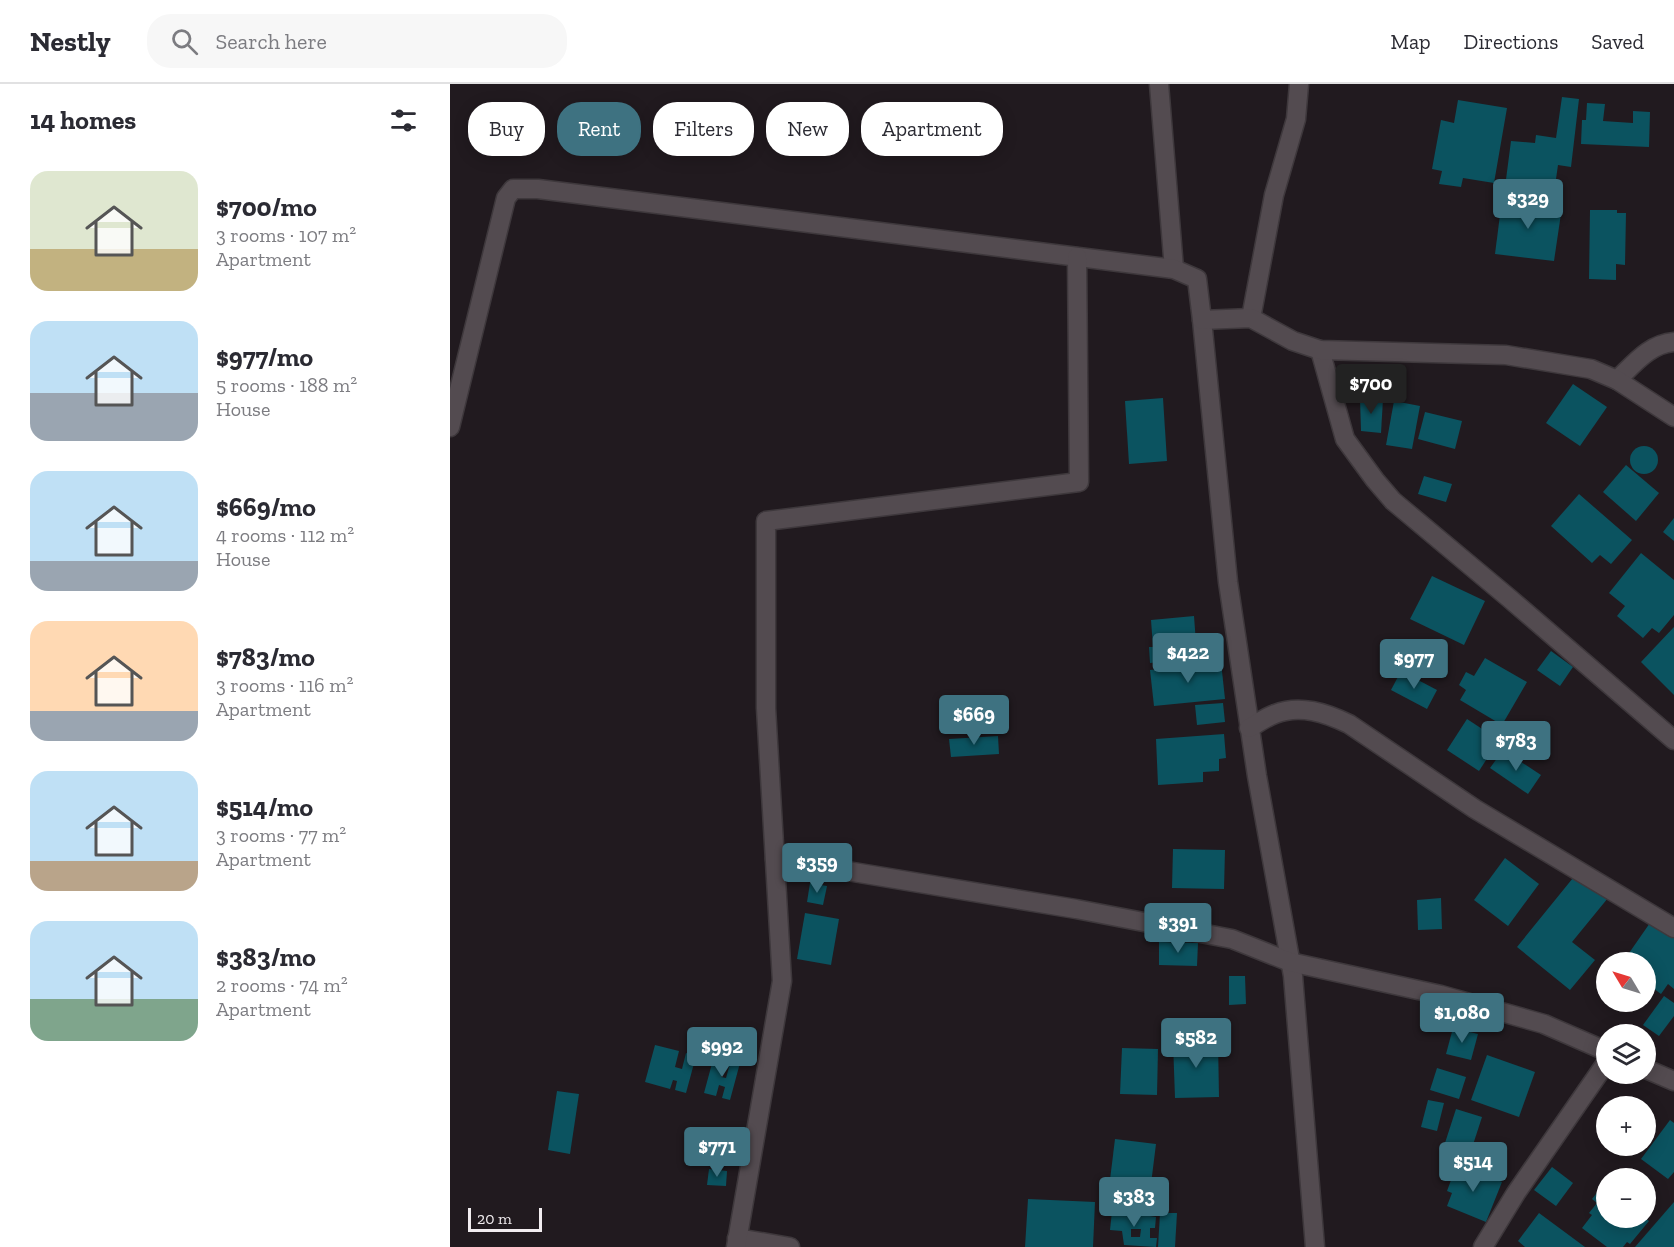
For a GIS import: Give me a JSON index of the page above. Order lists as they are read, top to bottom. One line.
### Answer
{"scale_bar":"20 m","north":"top left","page":{"header":"Nestly","search":"Search here","nav":["Map","Directions","Saved"],"heading":"14 homes","chip":["Buy","Rent","Filters","New","Apartment"],"list":[{"name":"$700/mo","note":"3 rooms · 107 m² · Apartment"},{"name":"$977/mo","note":"5 rooms · 188 m² · House"},{"name":"$669/mo","note":"4 rooms · 112 m² · House"},{"name":"$783/mo","note":"3 rooms · 116 m² · Apartment"},{"name":"$514/mo","note":"3 rooms · 77 m² · Apartment"},{"name":"$383/mo","note":"2 rooms · 74 m² · Apartment"}],"price":["$329","$700","$422","$977","$669","$783","$359","$391","$1,080","$582","$992","$771","$514","$383"],"map_buttons":["+","−"],"scale":"20 m"}}
